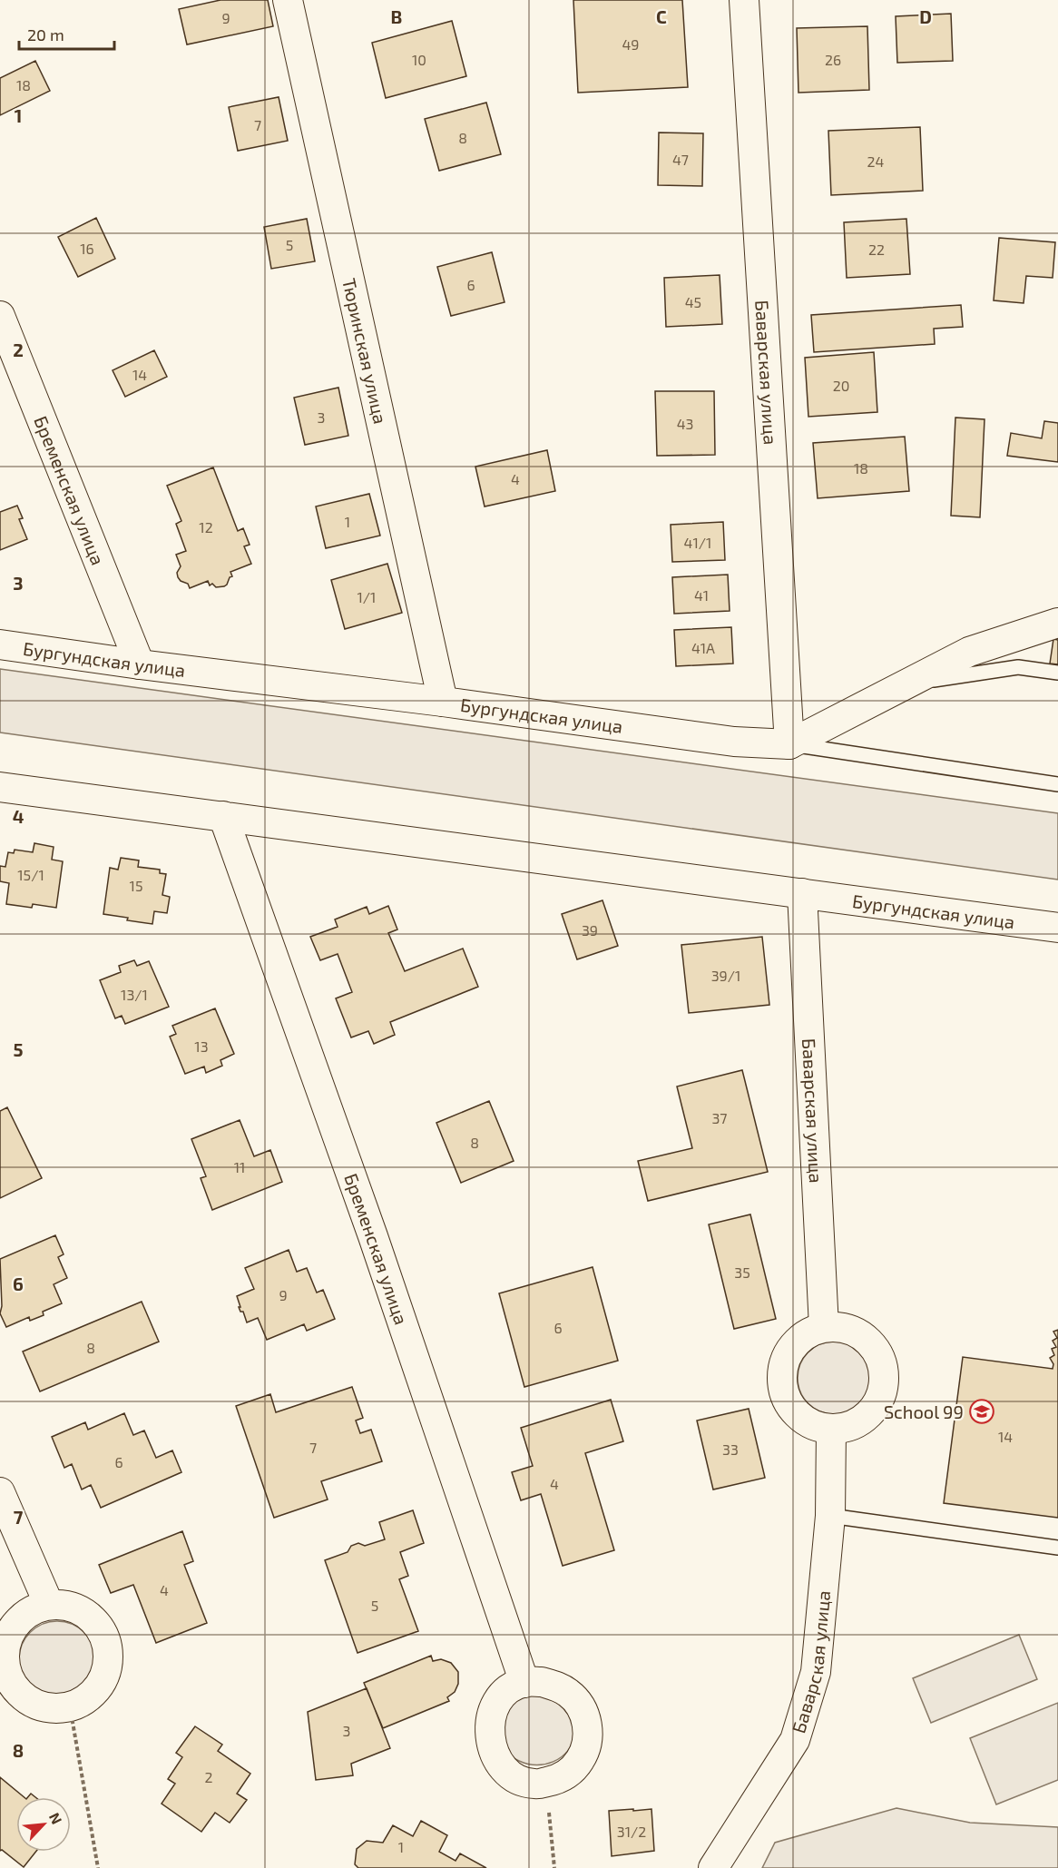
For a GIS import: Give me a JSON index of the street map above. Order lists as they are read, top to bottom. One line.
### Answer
{"streets":{"street":["Тюринская улица","Баварская улица","Бременская улица","Бургундская улица"]},"crossings":[["Тюринская улица","Бургундская улица"],["Баварская улица","Бургундская улица"],["Бременская улица","Бургундская улица"]],"places":{"school or university":["School 99"]},"house_numbers":["9","49","10","26","18","7","8","47","24","5","16","22","6","45","14","20","3","43","18","4","1","12","41/1","41","1/1","41А","15/1","15","39","39/1","13/1","13","37","8","11","35","9","6","8","14","7","33","6","4","4","5","3","2","31/2","1"],"scale_bar":"20 m","north":"top right","grid":{"columns":["B","C","D"],"rows":["1","2","3","4","5","6","7","8"]}}
